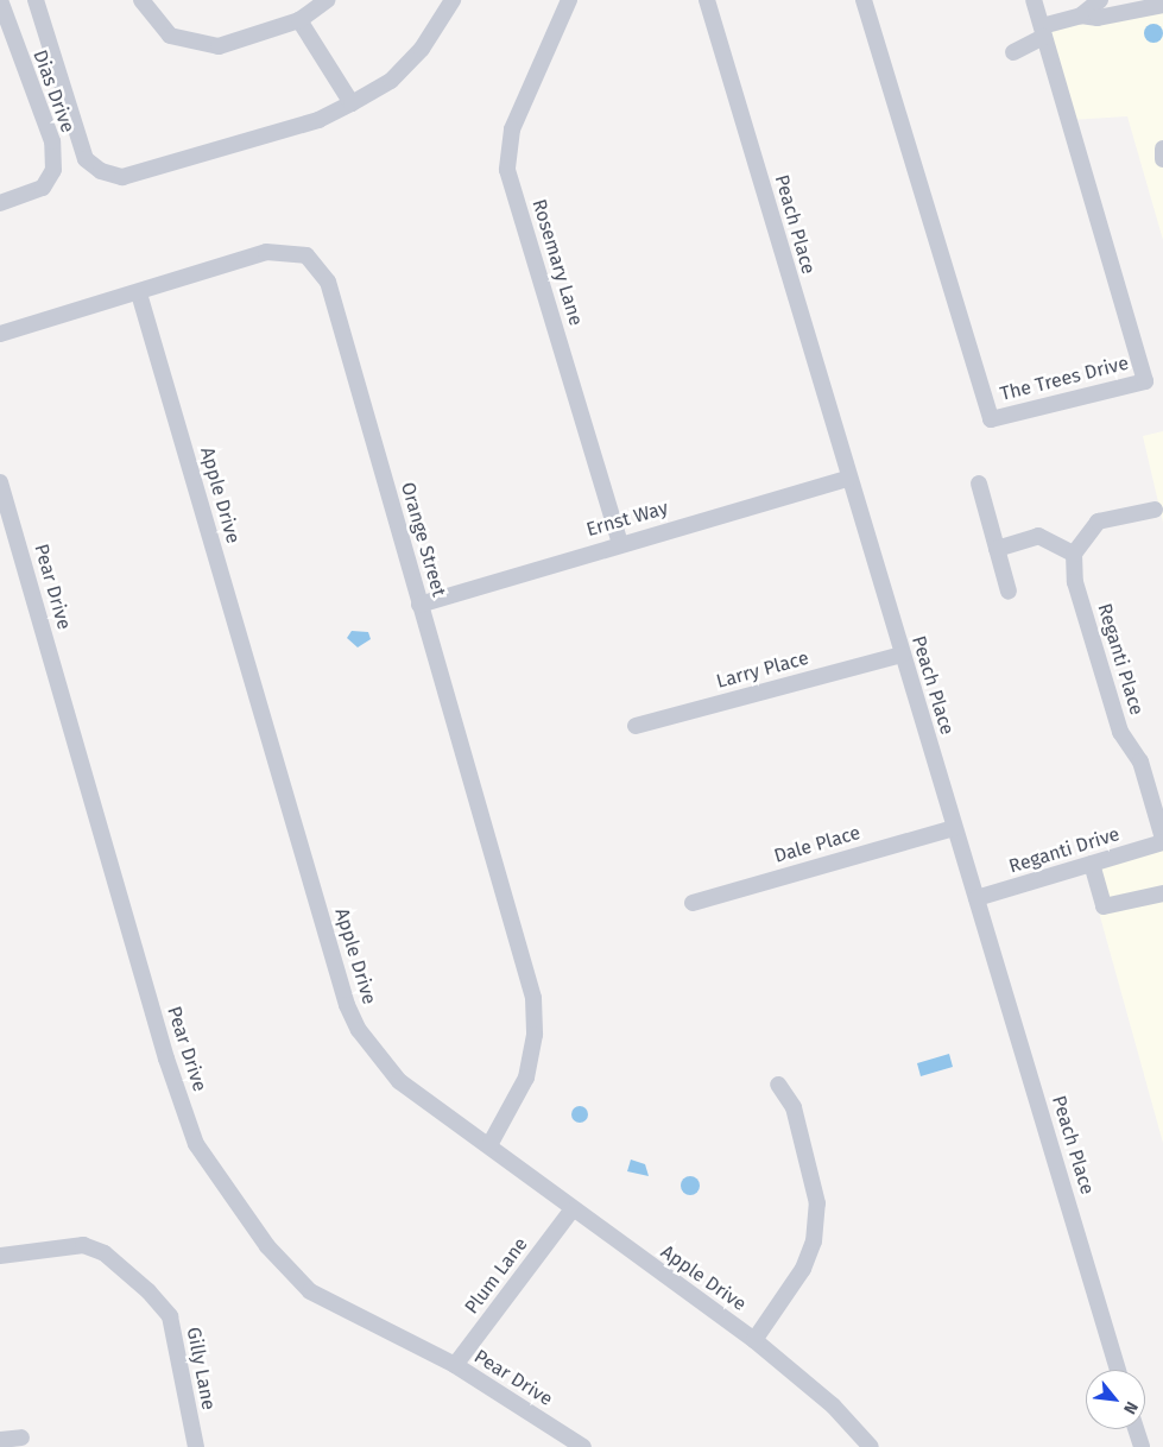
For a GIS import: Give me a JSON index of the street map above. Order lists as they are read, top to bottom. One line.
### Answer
{"streets":{"street":["Dias Drive","Peach Place","Rosemary Lane","The Trees Drive","Apple Drive","Ernst Way","Orange Street","Pear Drive","Reganti Place","Larry Place","Dale Place","Reganti Drive","Plum Lane","Gilly Lane"]},"crossings":[["Peach Place","Ernst Way"],["Peach Place","Larry Place"],["Peach Place","Dale Place"],["Peach Place","Reganti Drive"],["Rosemary Lane","Ernst Way"],["Apple Drive","Orange Street"],["Apple Drive","Plum Lane"],["Ernst Way","Orange Street"],["Pear Drive","Plum Lane"],["Reganti Place","Reganti Drive"]],"north":"bottom right"}
